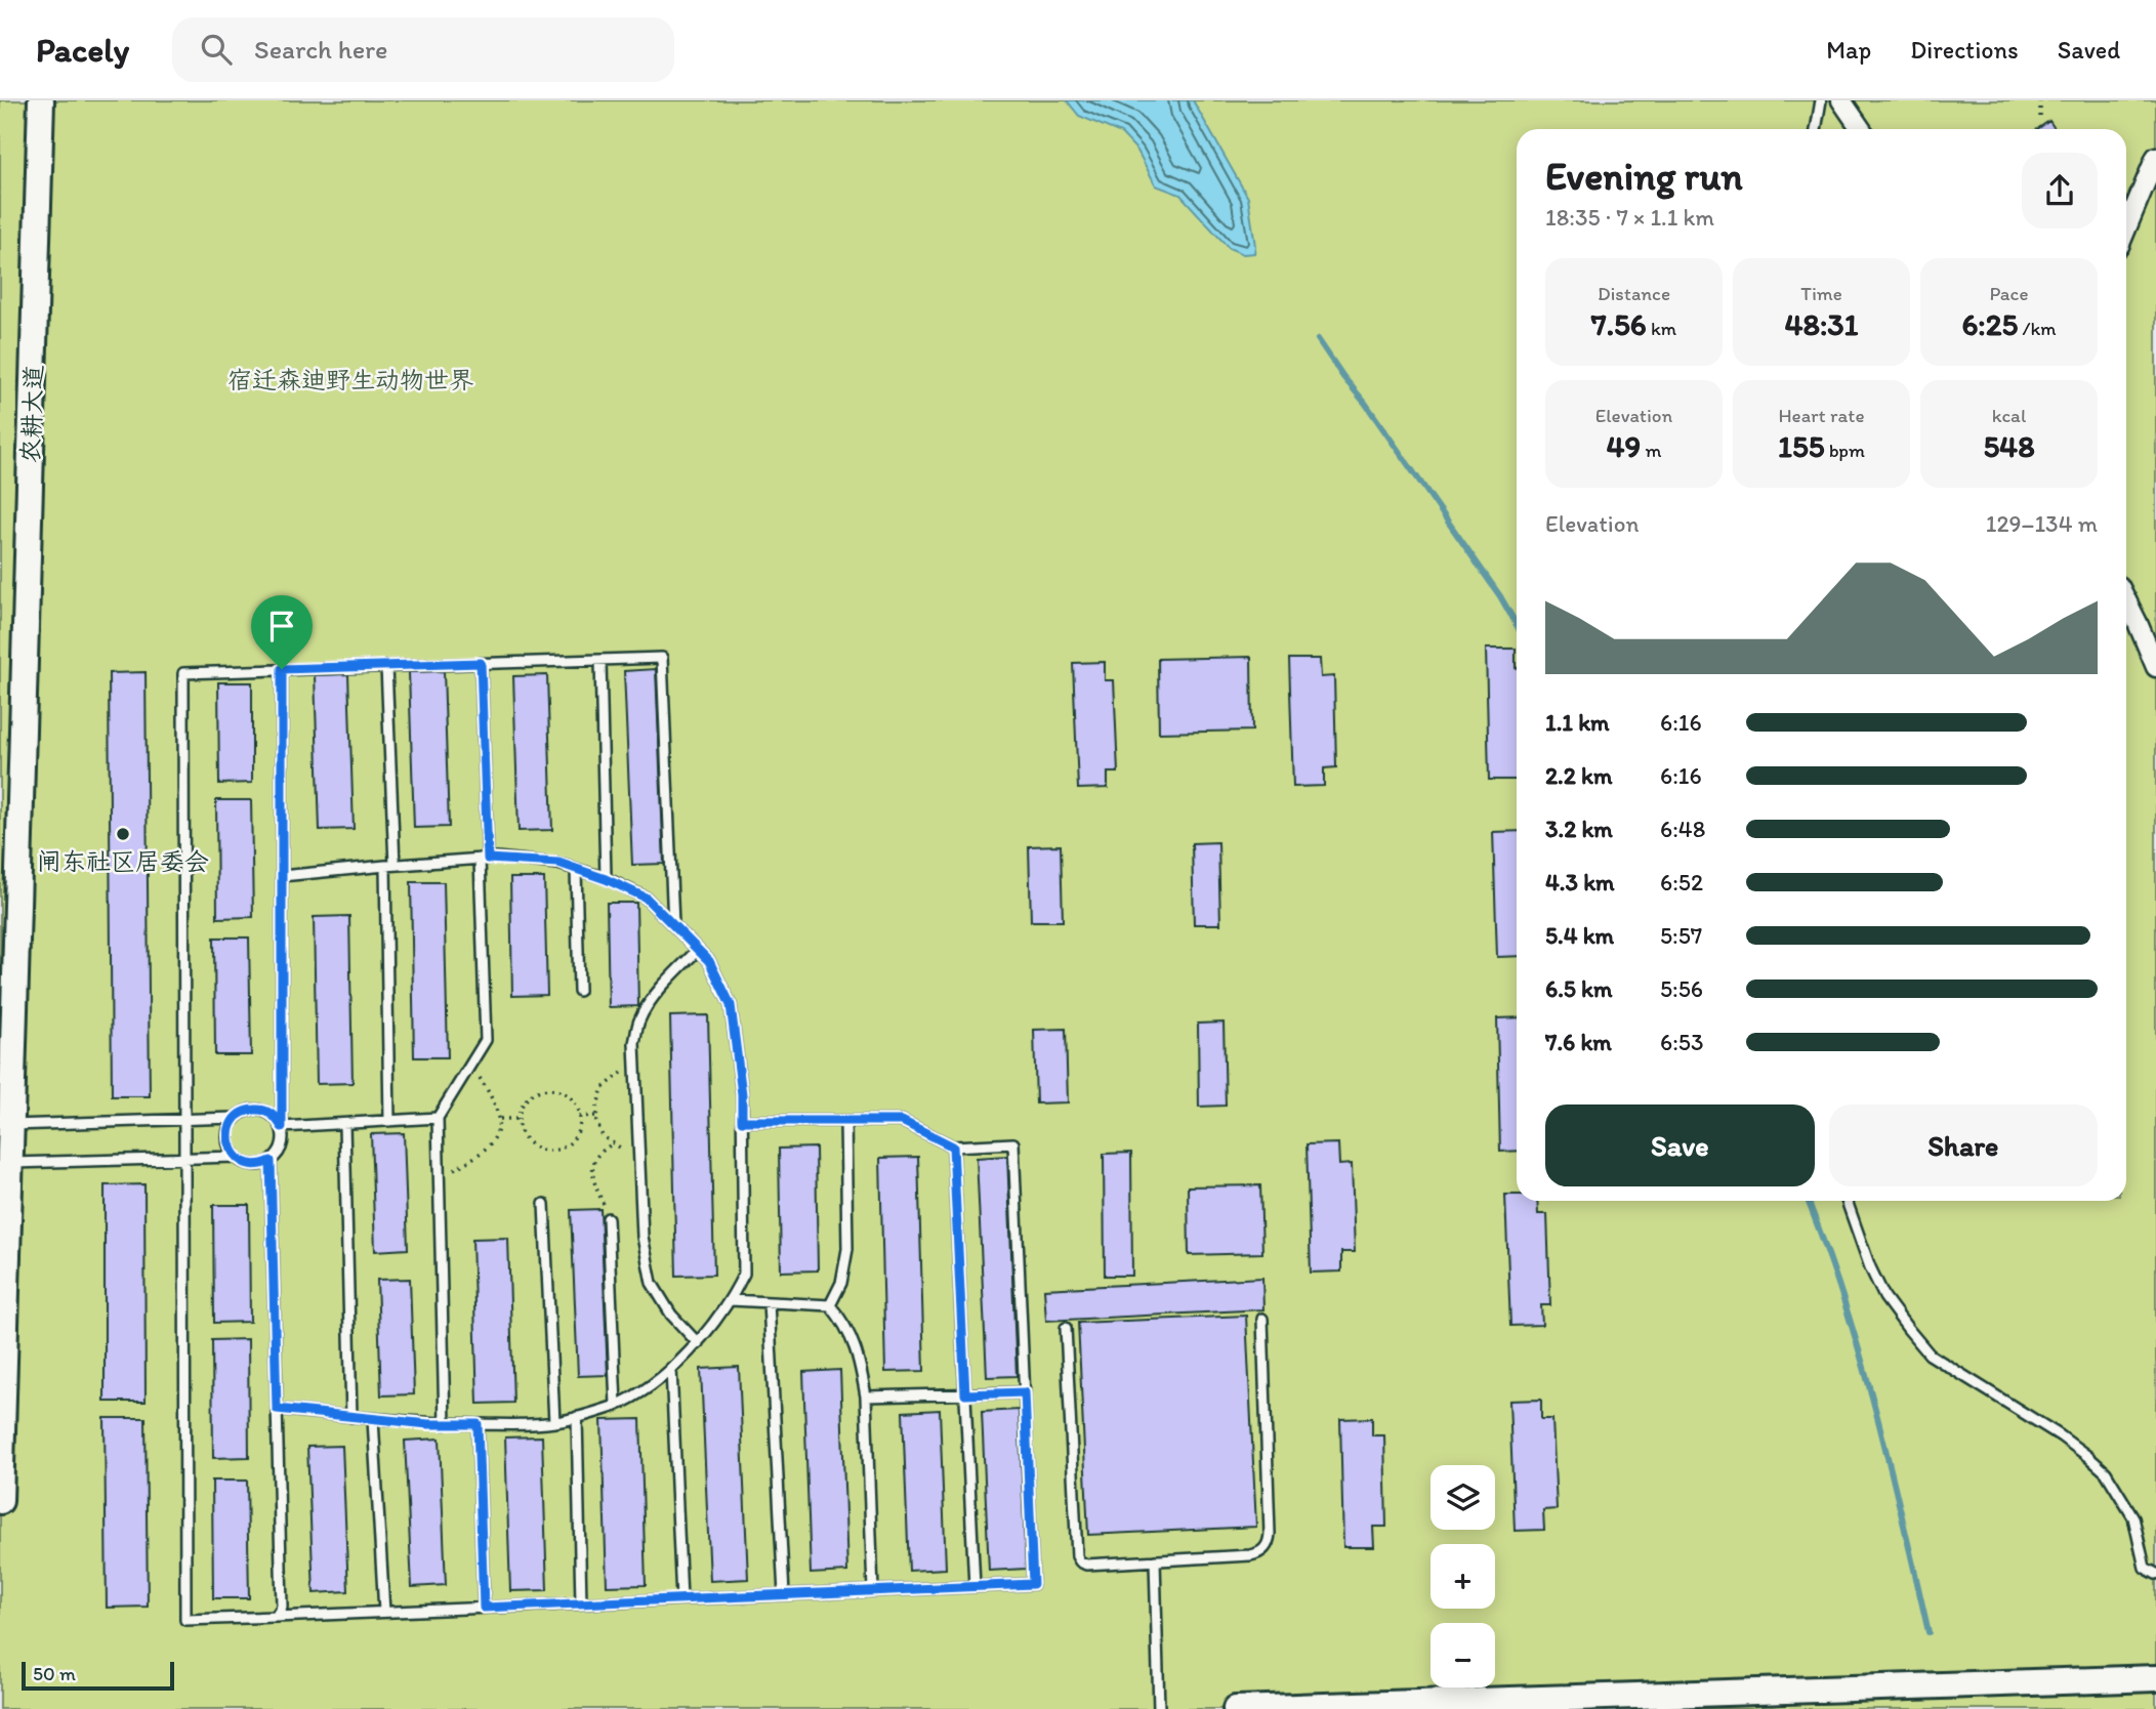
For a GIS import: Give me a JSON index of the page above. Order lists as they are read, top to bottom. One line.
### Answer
{"streets":{"street":["农耕大道"]},"parks":["宿迁森迪野生动物世界"],"places":["闸东社区居委会"],"scale_bar":"50 m","page":{"header":"Pacely","search":"Search here","nav":["Map","Directions","Saved"],"heading":["Evening run","18:35 · 7 × 1.1 km"],"stats":[["Distance","7.56 km"],["Time","48:31"],["Pace","6:25 /km"],["Elevation","49 m"],["Heart rate","155 bpm"],["kcal","548"]],"chart":["Elevation","129–134 m"],"list":[{"name":"1.1 km","note":"6:16"},{"name":"2.2 km","note":"6:16"},{"name":"3.2 km","note":"6:48"},{"name":"4.3 km","note":"6:52"},{"name":"5.4 km","note":"5:57"},{"name":"6.5 km","note":"5:56"},{"name":"7.6 km","note":"6:53"}],"buttons":["Save","Share"],"map_buttons":["+","−"],"scale":"50 m"}}
